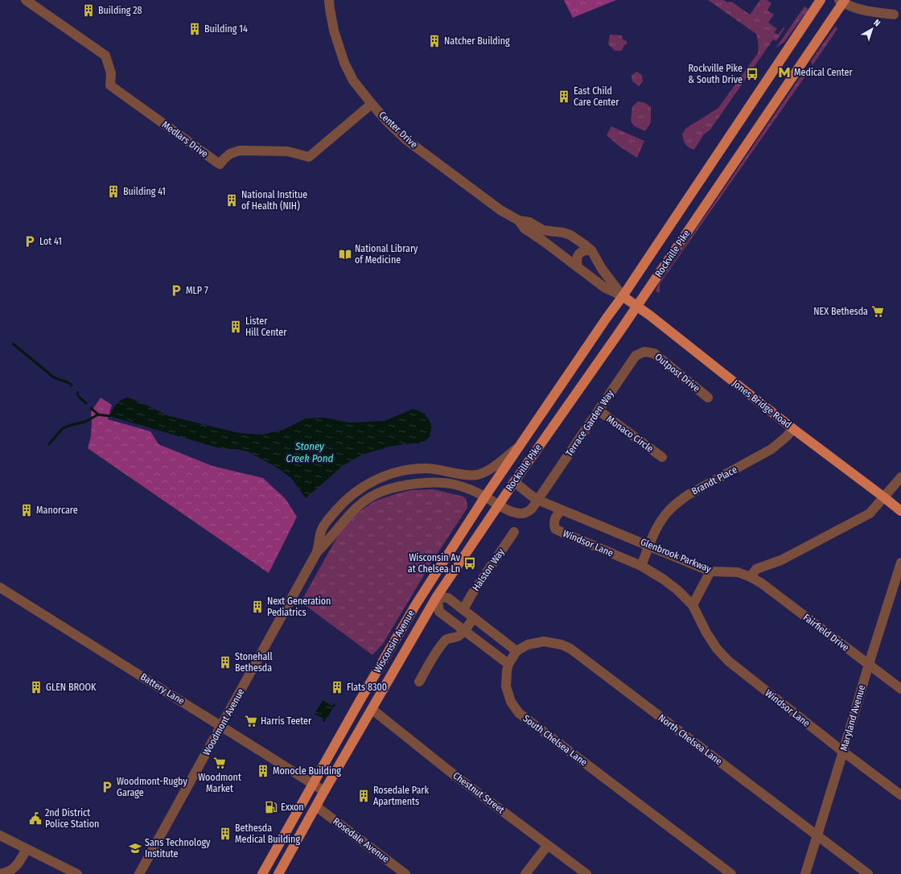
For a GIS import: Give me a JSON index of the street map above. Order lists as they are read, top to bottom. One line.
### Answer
{"streets":{"main road":["Rockville Pike","Jones Bridge Road","Wisconsin Avenue"],"street":["Center Drive","Medlars Drive","Outpost Drive","Terrace Garden Way","Monaco Circle","Brandt Place","Windsor Lane","Glenbrook Parkway","Halston Way","Fairfield Drive","Battery Lane","Maryland Avenue","Woodmont Avenue","North Chelsea Lane","South Chelsea Lane","Chestnut Street","Rosedale Avenue"]},"crossings":[["Center Drive","Medlars Drive"],["Center Drive","Rockville Pike"],["Center Drive","Jones Bridge Road"],["Rockville Pike","Jones Bridge Road"],["Rockville Pike","Glenbrook Parkway"],["Rockville Pike","Wisconsin Avenue"],["Rockville Pike","Woodmont Avenue"],["Outpost Drive","Terrace Garden Way"],["Jones Bridge Road","Brandt Place"],["Terrace Garden Way","Monaco Circle"],["Terrace Garden Way","Glenbrook Parkway"],["Brandt Place","Glenbrook Parkway"],["Windsor Lane","Glenbrook Parkway"],["Windsor Lane","Maryland Avenue"],["Glenbrook Parkway","Fairfield Drive"],["Fairfield Drive","Maryland Avenue"],["Wisconsin Avenue","Battery Lane"],["Wisconsin Avenue","Woodmont Avenue"],["Wisconsin Avenue","Chestnut Street"],["Wisconsin Avenue","Rosedale Avenue"],["Battery Lane","Woodmont Avenue"],["Maryland Avenue","North Chelsea Lane"]],"water":["Stoney Creek Pond"],"places":{"building":["Building 28","Building 14","Natcher Building","East Child Care Center","Building 41","National Institue of Health (NIH)","Lister Hill Center","Manorcare","Next Generation Pediatrics","Stonehall Bethesda","GLEN BROOK","Flats 8300","Monocle Building","Rosedale Park Apartments","Bethesda Medical Building"],"metro station":["Medical Center"],"bus stop":["Rockville Pike & South Drive","Wisconsin Av at Chelsea Ln"],"parking":["Lot 41","MLP 7","Woodmont-Rugby Garage"],"library":["National Library of Medicine"],"supermarket":["NEX Bethesda","Harris Teeter","Woodmont Market"],"fuel station":["Exxon"],"public building":["2nd District Police Station"],"school or university":["Sans Technology Institute"]},"north":"top right"}
